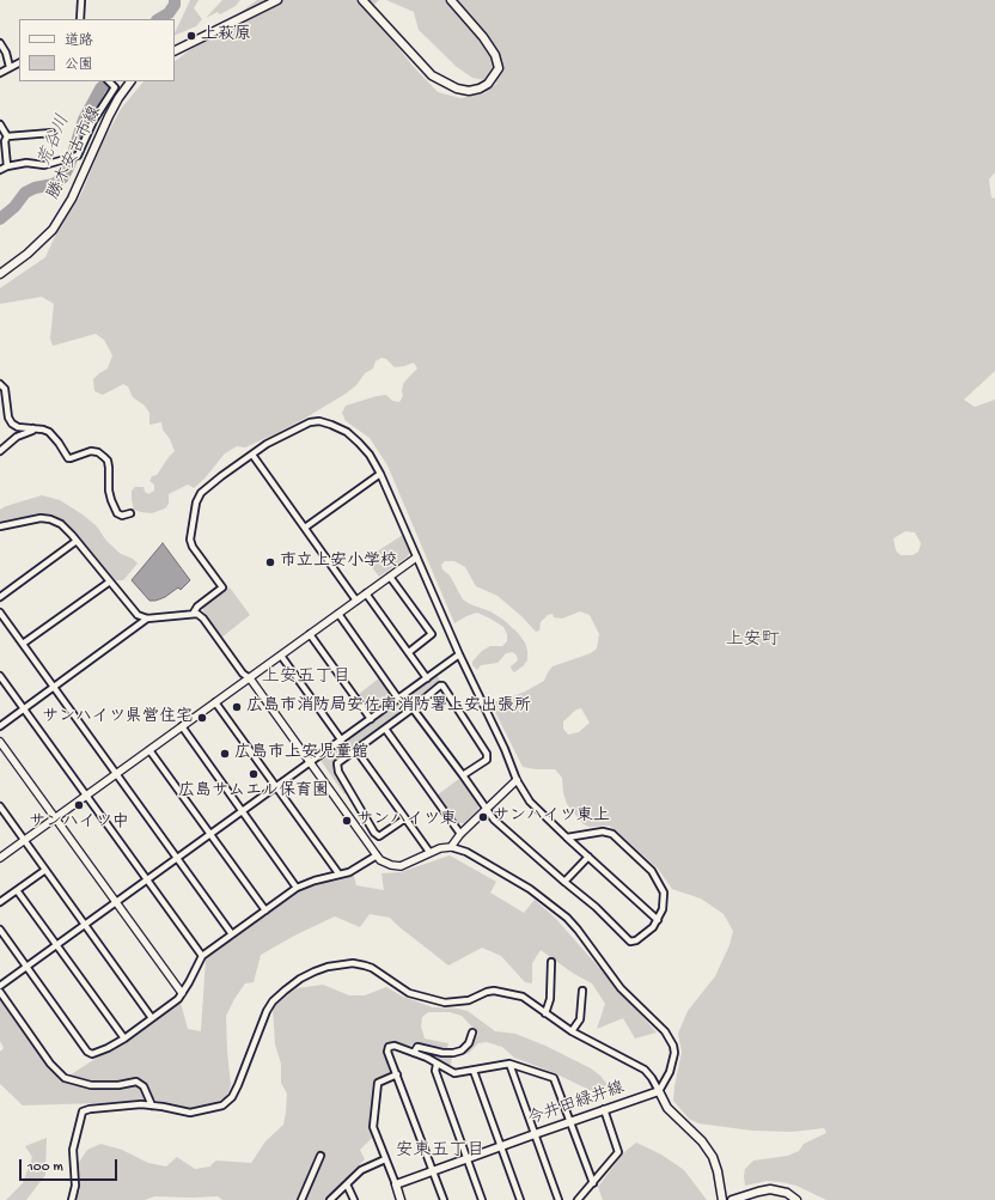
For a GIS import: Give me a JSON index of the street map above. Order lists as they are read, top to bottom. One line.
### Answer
{"streets":{"main road":["勝木安古市線","今井田緑井線"]},"districts":["上安町","上安五丁目","安東五丁目"],"water":["荒谷川"],"places":["上萩原","市立上安小学校","広島市消防局安佐南消防署上安出張所","サンハイツ県営住宅","広島市上安児童館","広島サムエル保育園","サンハイツ中","サンハイツ東上","サンハイツ東"],"legend":["道路","公園"],"scale_bar":"100 m"}
